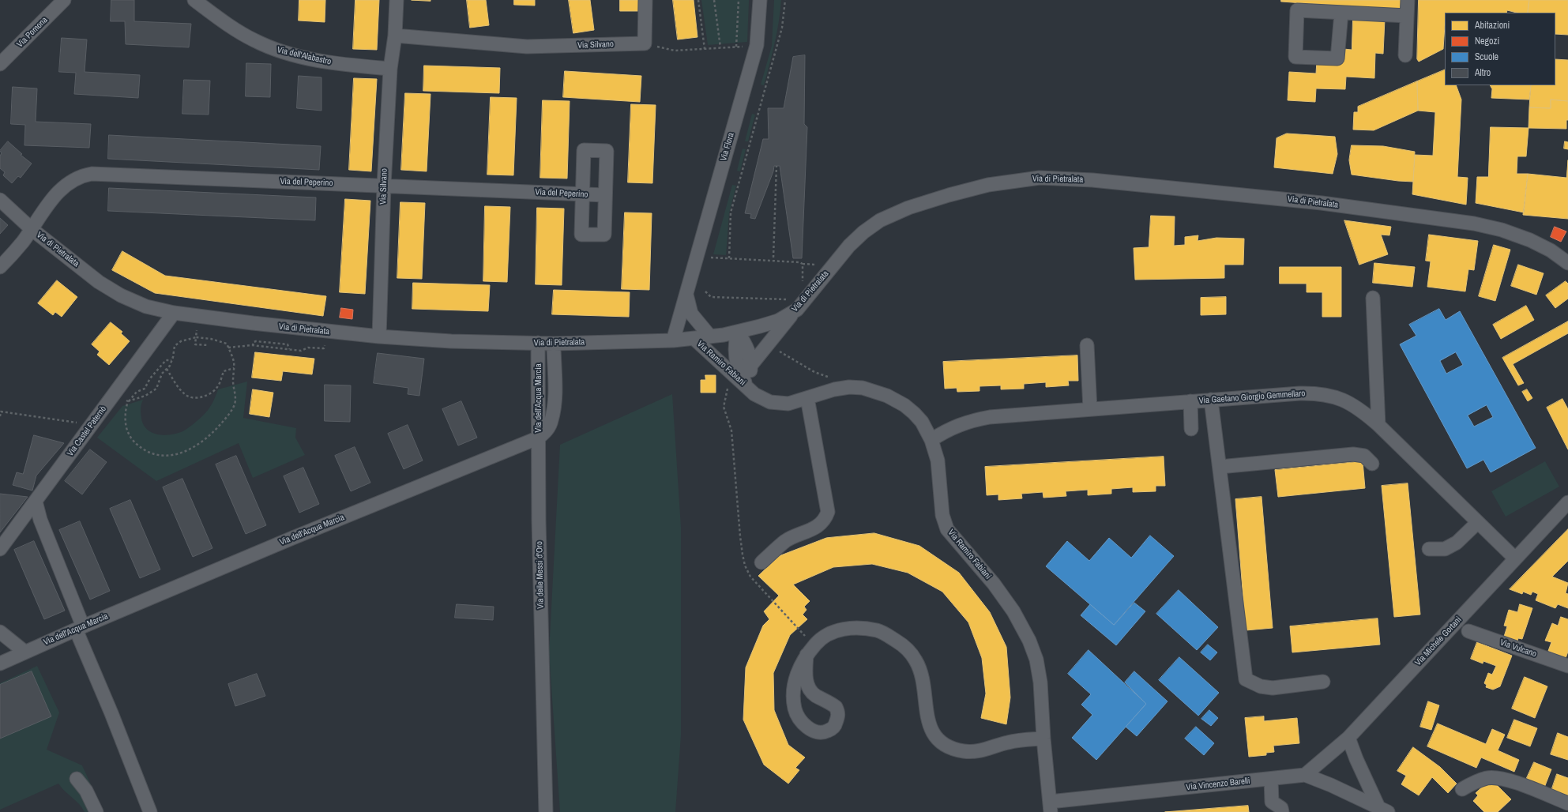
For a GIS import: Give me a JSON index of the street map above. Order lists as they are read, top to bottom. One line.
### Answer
{"streets":{"street":["Via Pomona","Via Silvano","Via dell'Alabastro","Via Flora","Via di Pietralata","Via del Peperino","Via Ramiro Fabiani","Via Gaetano Giorgio Gemmellaro","Via dell'Acqua Marcia","Via Castel Paternò","Via delle Messi d'Oro","Via Michele Gortani","Via Vulcano","Via Vincenzo Barelli"]},"crossings":[["Via Silvano","Via dell'Alabastro"],["Via Silvano","Via di Pietralata"],["Via Silvano","Via del Peperino"],["Via Flora","Via di Pietralata"],["Via di Pietralata","Via del Peperino"],["Via di Pietralata","Via Ramiro Fabiani"],["Via di Pietralata","Via dell'Acqua Marcia"],["Via di Pietralata","Via Castel Paternò"],["Via Ramiro Fabiani","Via Gaetano Giorgio Gemmellaro"],["Via Ramiro Fabiani","Via Vincenzo Barelli"],["Via Gaetano Giorgio Gemmellaro","Via Michele Gortani"],["Via dell'Acqua Marcia","Via delle Messi d'Oro"],["Via Michele Gortani","Via Vincenzo Barelli"]],"legend":["Abitazioni","Negozi","Scuole","Altro"]}
